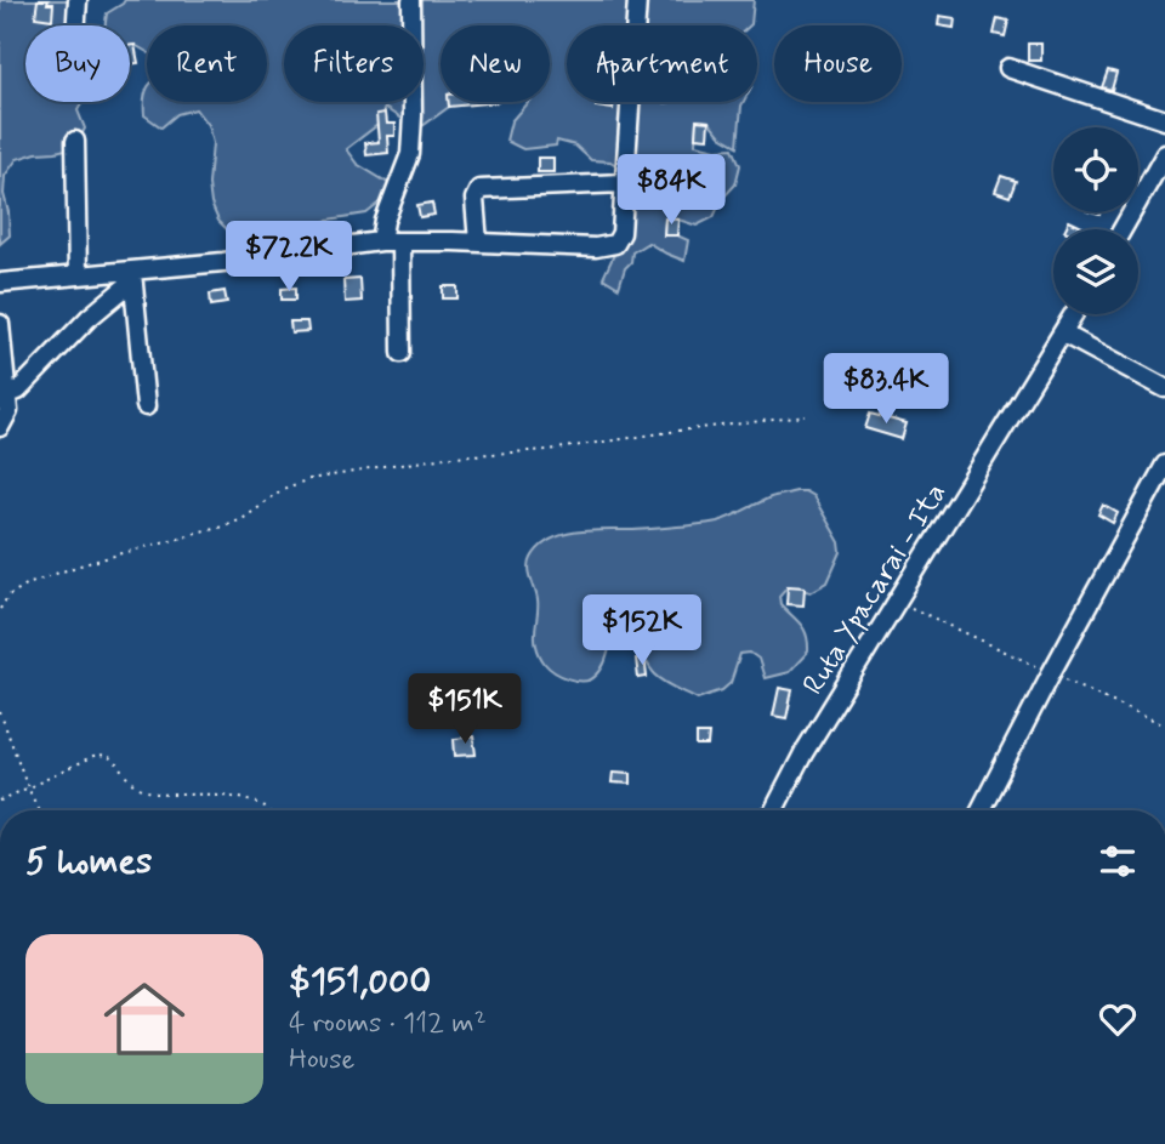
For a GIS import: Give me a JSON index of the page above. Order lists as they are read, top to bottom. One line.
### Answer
{"streets":{"street":["Ruta Ypacarai - Ita"]},"page":{"chip":["Buy","Rent","Filters","New","Apartment","House"],"price":["$84K","$72.2K","$83.4K","$152K","$151K"],"heading":"5 homes","list":[{"name":"$151,000","note":"4 rooms · 112 m² · House"}]}}
